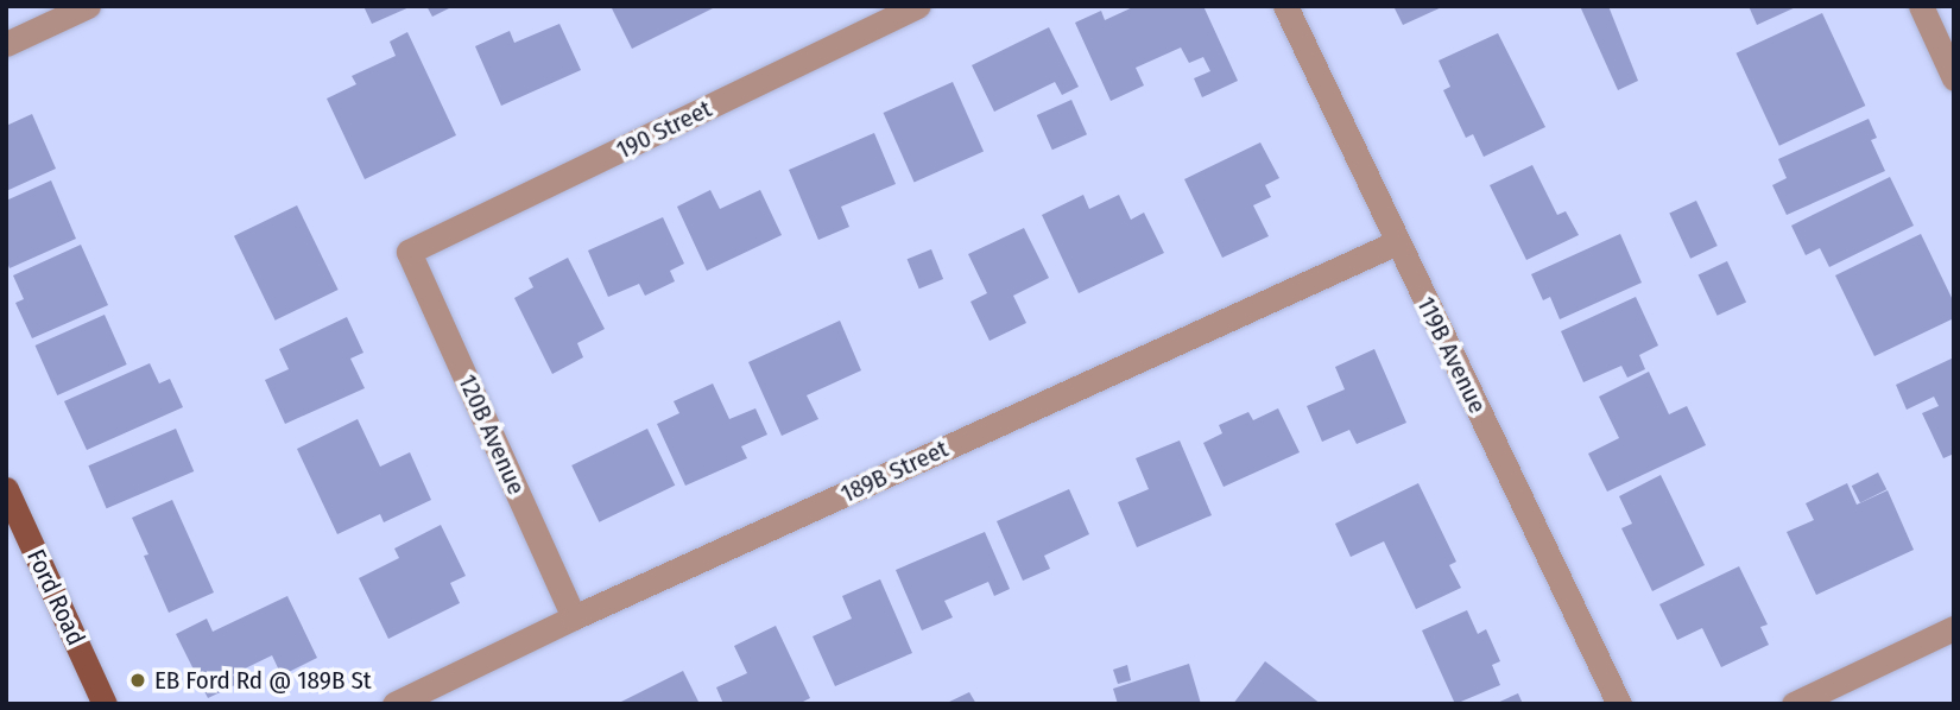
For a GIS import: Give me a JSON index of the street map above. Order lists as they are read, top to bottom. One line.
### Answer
{"streets":{"main road":["Ford Road"],"street":["190 Street","119B Avenue","120B Avenue","189B Street"]},"crossings":[["190 Street","120B Avenue"],["119B Avenue","189B Street"],["120B Avenue","189B Street"]],"places":["EB Ford Rd @ 189B St"]}
